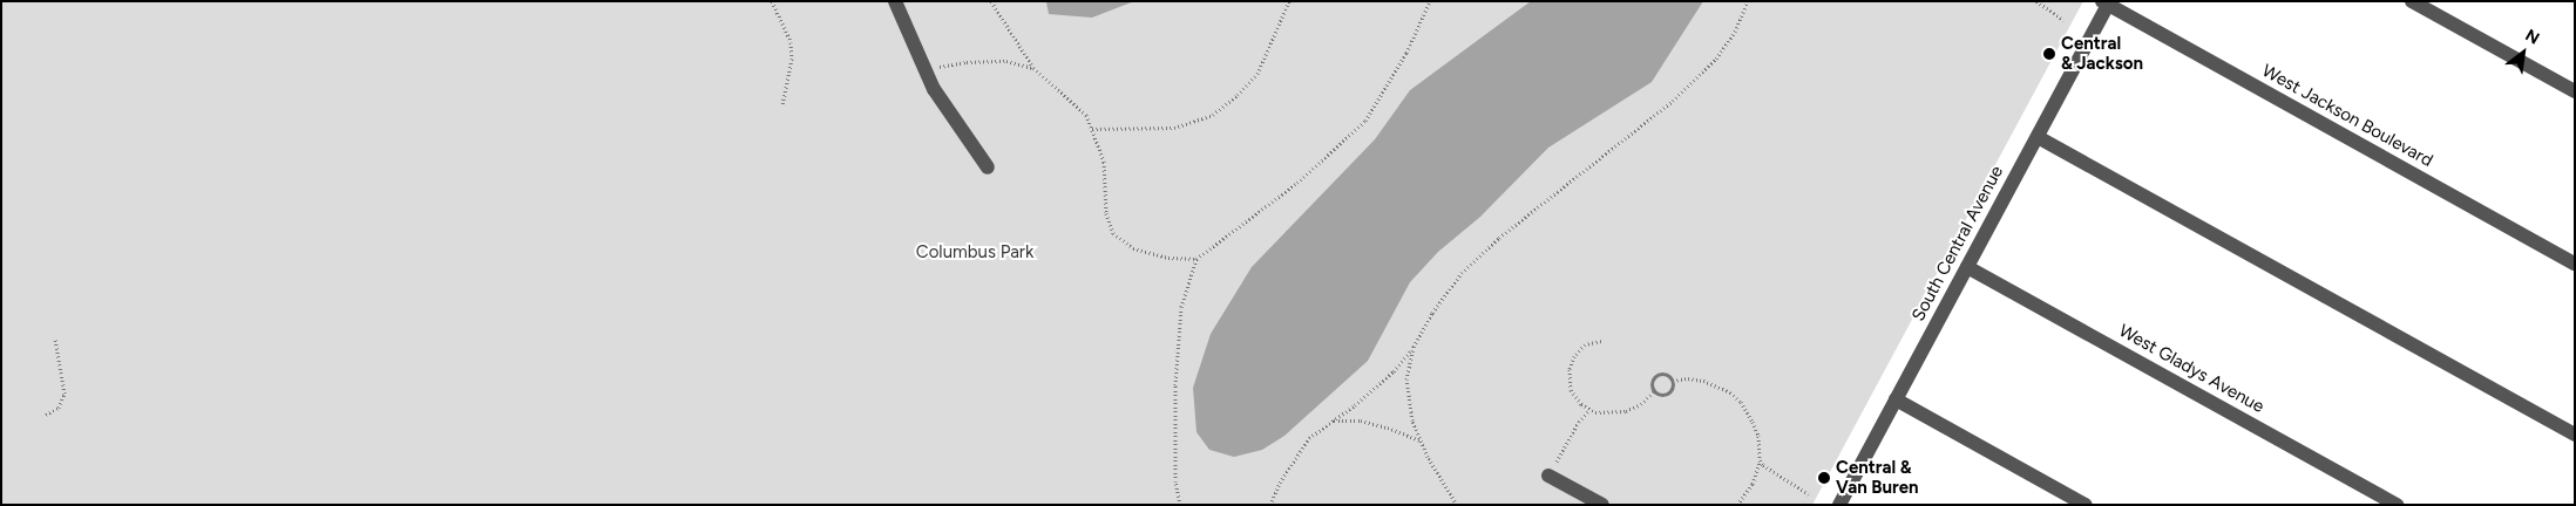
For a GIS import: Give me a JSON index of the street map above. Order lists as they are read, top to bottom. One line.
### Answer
{"streets":{"street":["West Jackson Boulevard","South Central Avenue","West Gladys Avenue"]},"crossings":[["West Jackson Boulevard","South Central Avenue"],["South Central Avenue","West Gladys Avenue"]],"parks":["Columbus Park"],"places":["Central & Jackson","Central & Van Buren"],"north":"top right"}
